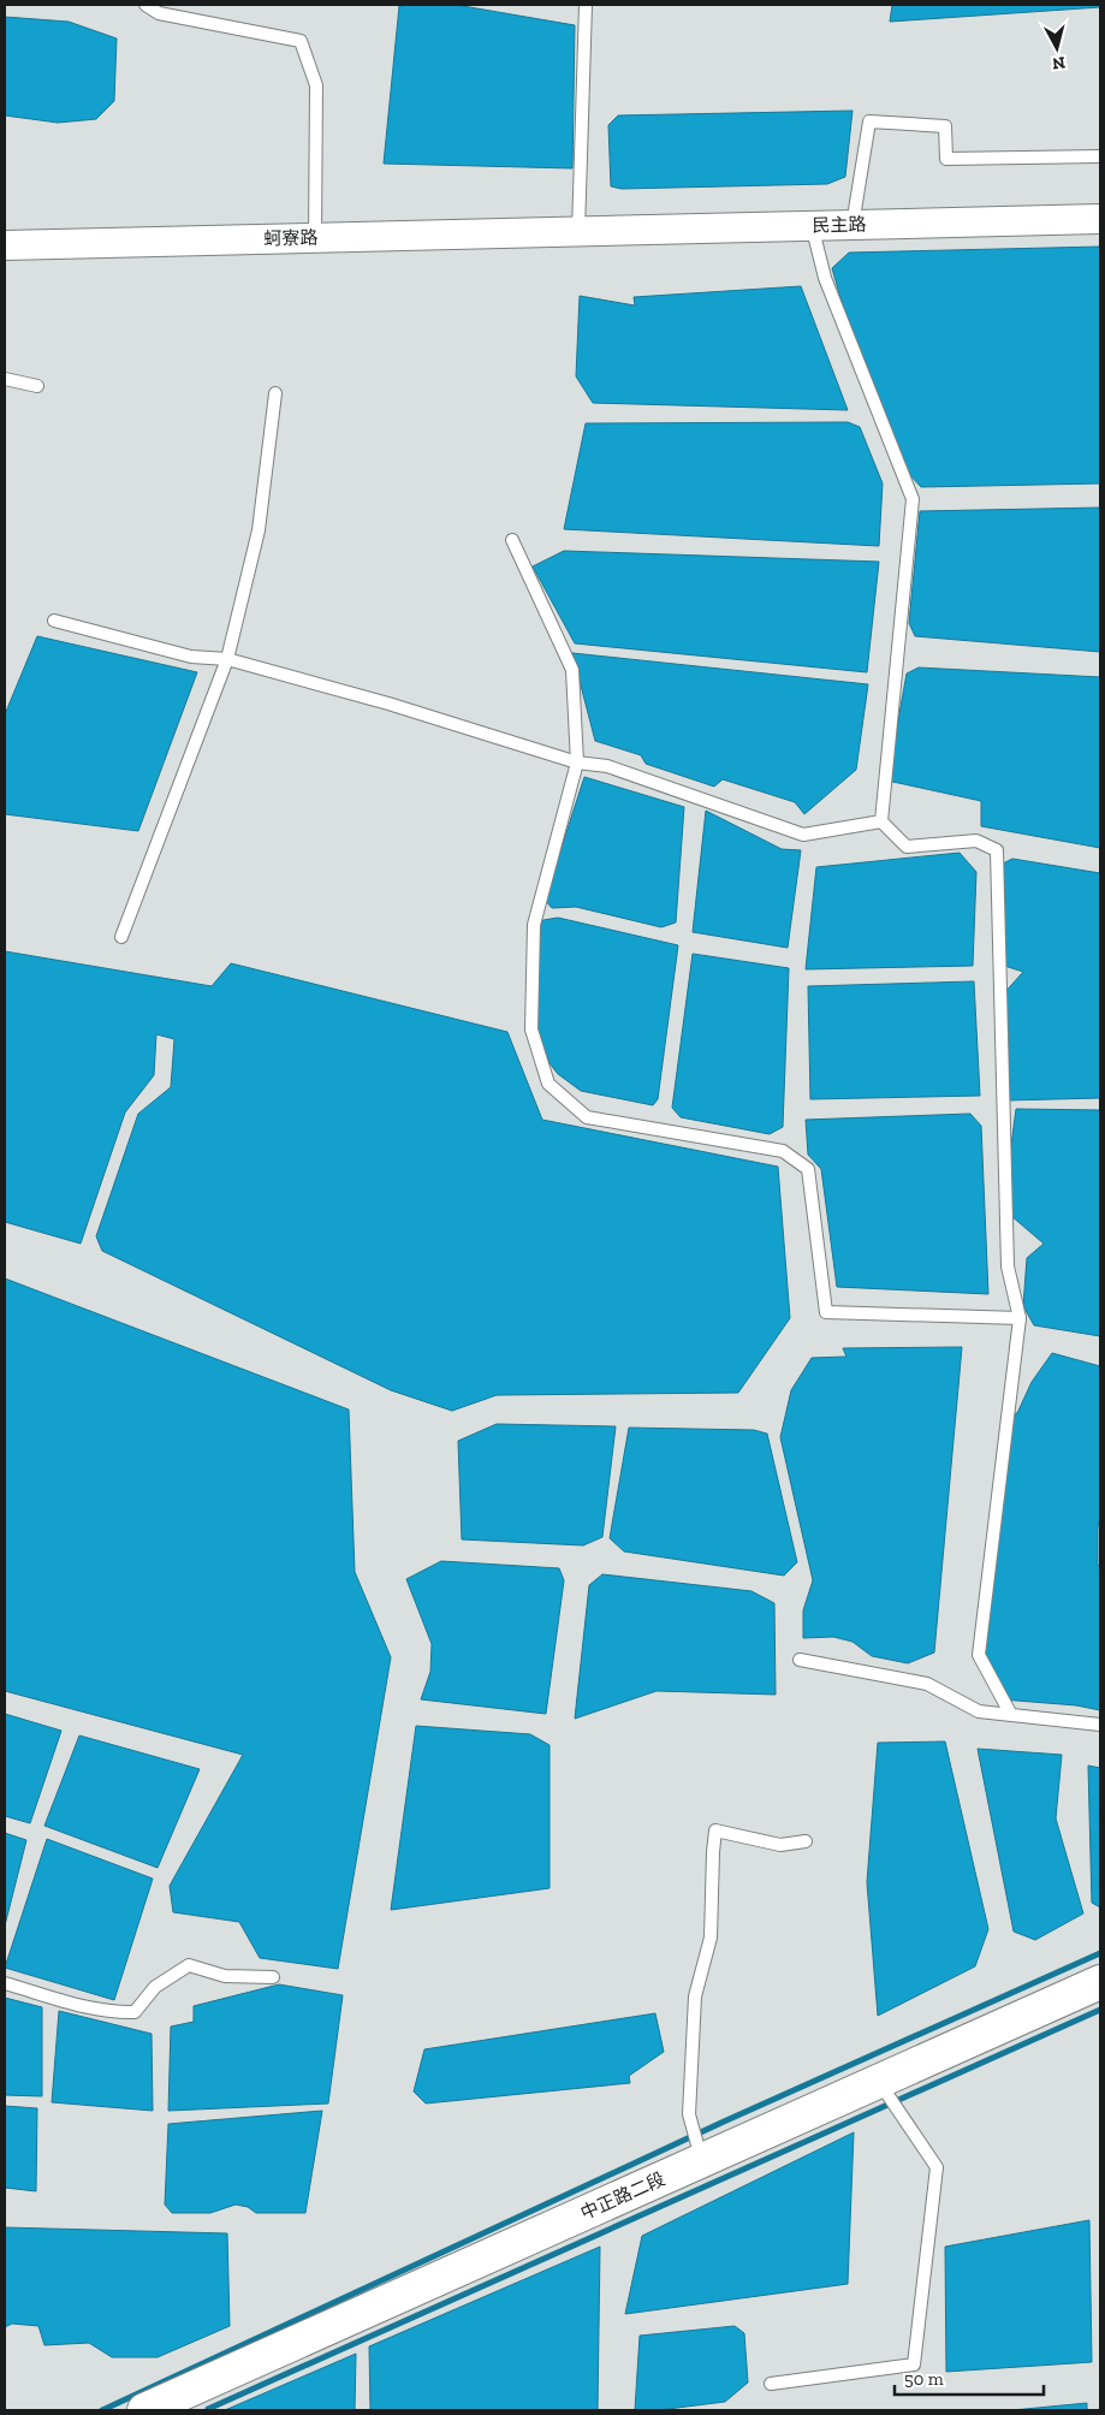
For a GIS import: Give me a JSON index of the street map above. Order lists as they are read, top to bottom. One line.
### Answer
{"streets":{"main road":["中正路二段"],"street":["民主路","蚵寮路"]},"crossings":[["民主路","蚵寮路"]],"scale_bar":"50 m","north":"bottom"}
